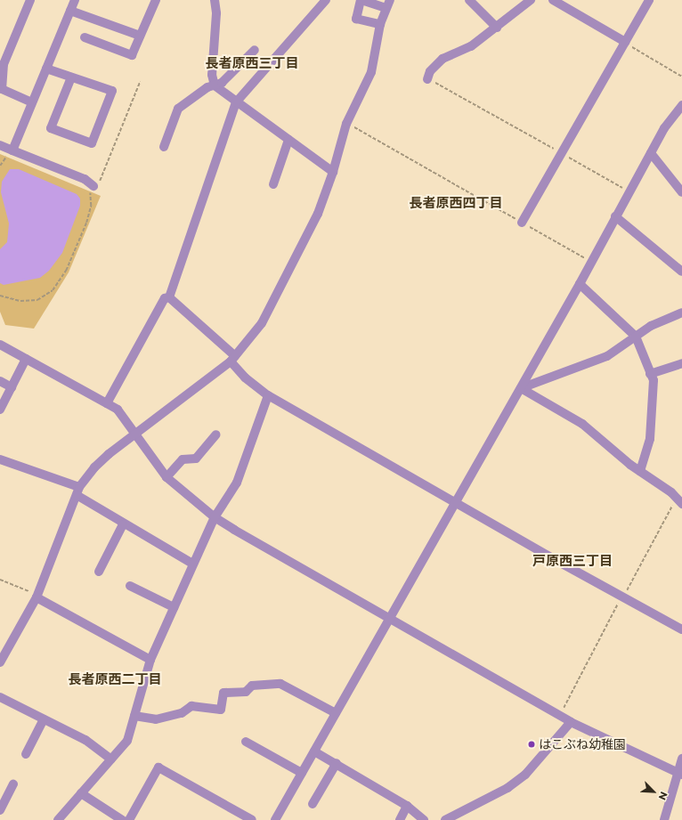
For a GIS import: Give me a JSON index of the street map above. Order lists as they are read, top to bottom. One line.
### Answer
{"districts":["長者原西三丁目","長者原西四丁目","戸原西三丁目","長者原西二丁目"],"places":["はこぶね幼稚園"],"north":"bottom right"}
